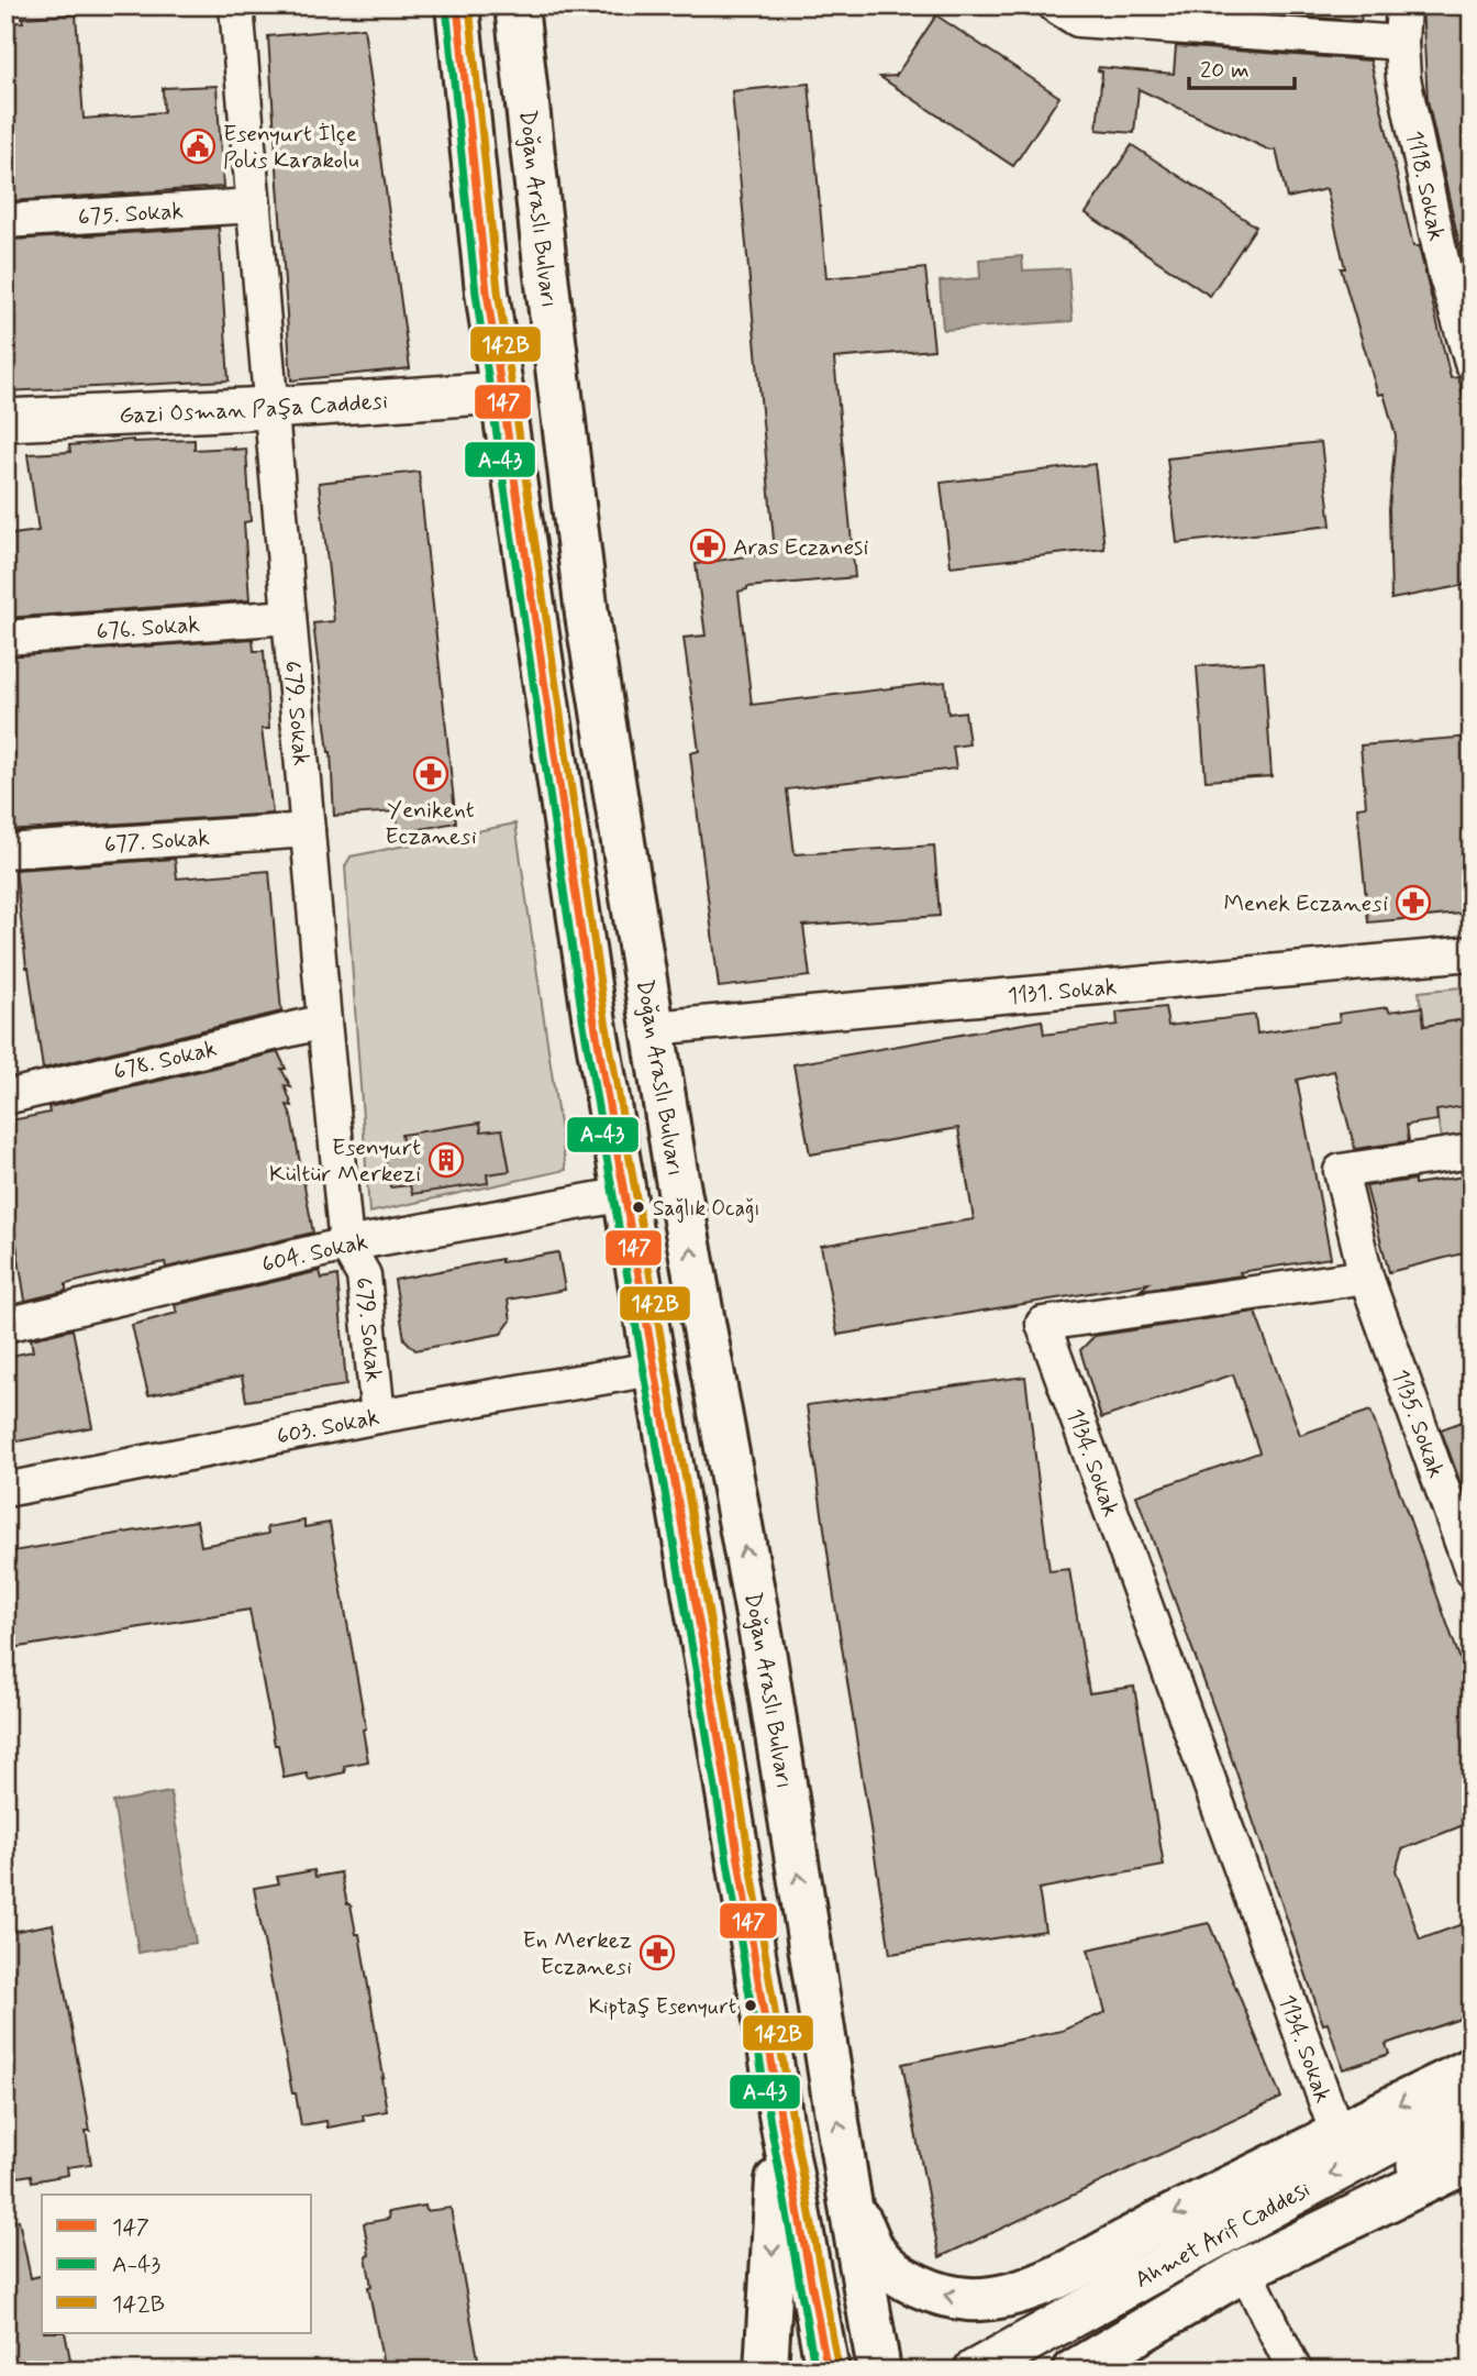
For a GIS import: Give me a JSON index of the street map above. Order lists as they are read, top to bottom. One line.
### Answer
{"streets":{"main road":["Doğan Araslı Bulvarı"],"street":["1118. Sokak","675. Sokak","Gazi Osman Paşa Caddesi","676. Sokak","679. Sokak","677. Sokak","1131. Sokak","678. Sokak","604. Sokak","1135. Sokak","603. Sokak","1134. Sokak","Ahmet Arif Caddesi"]},"crossings":[["Doğan Araslı Bulvarı","1131. Sokak"],["675. Sokak","679. Sokak"],["Gazi Osman Paşa Caddesi","679. Sokak"],["676. Sokak","679. Sokak"],["679. Sokak","677. Sokak"],["679. Sokak","678. Sokak"],["679. Sokak","604. Sokak"],["679. Sokak","603. Sokak"],["1135. Sokak","1134. Sokak"]],"places":{"public building":["Esenyurt İlçe Polis Karakolu"],"pharmacy":["Aras Eczanesi","Yenikent Eczanesi","Menek Eczanesi","En Merkez Eczanesi"],"building":["Esenyurt Kültür Merkezi"],"other":["Sağlık Ocağı","Kiptaş Esenyurt"]},"lines":["transit line 147","transit line 142B","transit line A-43"],"legend":["147","A-43","142B"],"scale_bar":"20 m"}
